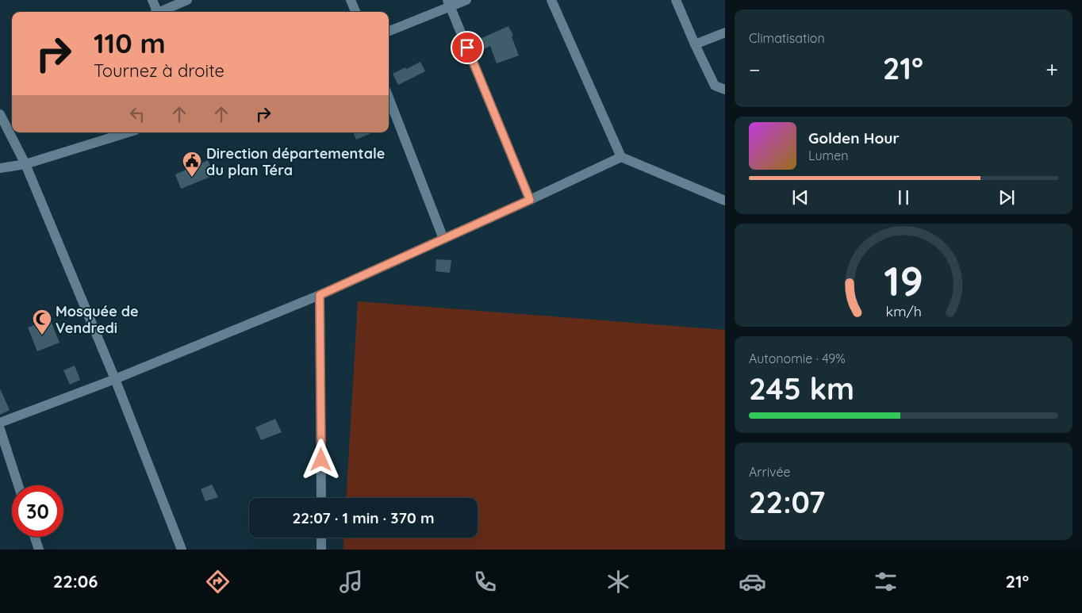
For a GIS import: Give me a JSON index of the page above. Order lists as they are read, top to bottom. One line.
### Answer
{"places":{"public building":["Direction départementale du plan Téra"],"mosque":["Mosquée de Vendredi"]},"page":{"tile":["Climatisation",["Autonomie · 49%","245 km"],["Arrivée","22:07"]],"turn":["110 m","Tournez à droite"],"heat":["−","21°","+"],"song":["Golden Hour","Lumen"],"limit":"30","trip":"22:07 · 1 min · 370 m","tabs":["22:06","21°"],"gauge":["19","km/h"]}}
